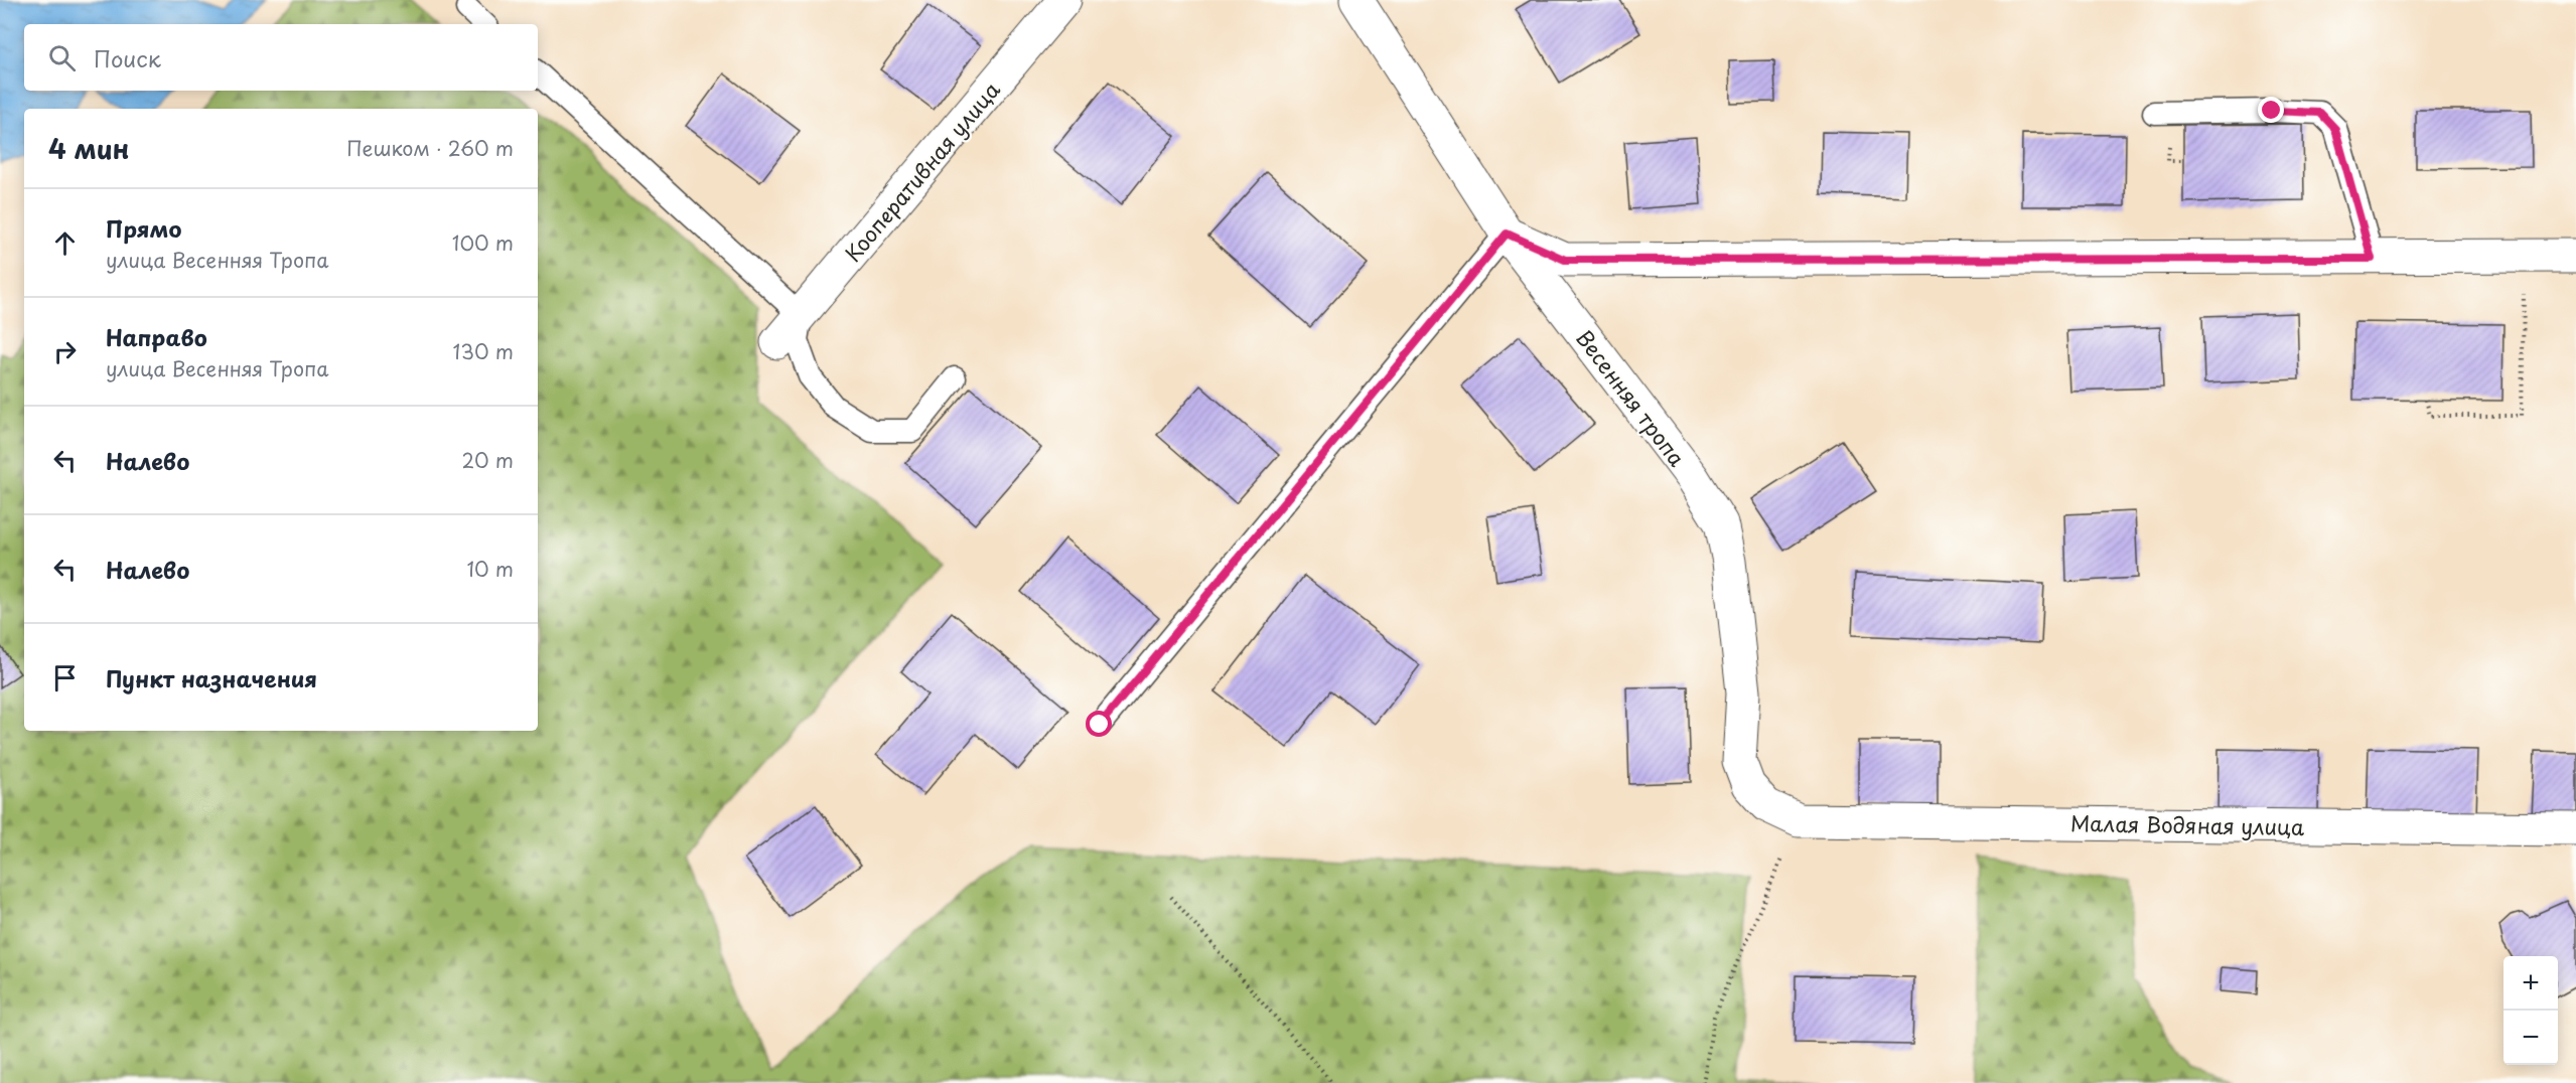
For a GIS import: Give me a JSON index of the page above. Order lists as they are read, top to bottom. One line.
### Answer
{"streets":{"street":["Кооперативная улица","Весенняя тропа","Малая Водяная улица"]},"crossings":[["Весенняя тропа","Малая Водяная улица"]],"page":{"search":"Поиск","heading":["4 мин","Пешком · 260 m"],"list":[["Прямо","улица Весенняя Тропа","100 m"],["Направо","улица Весенняя Тропа","130 m"],["Налево","20 m"],["Налево","10 m"],"Пункт назначения"],"map_buttons":["+","−"]}}
